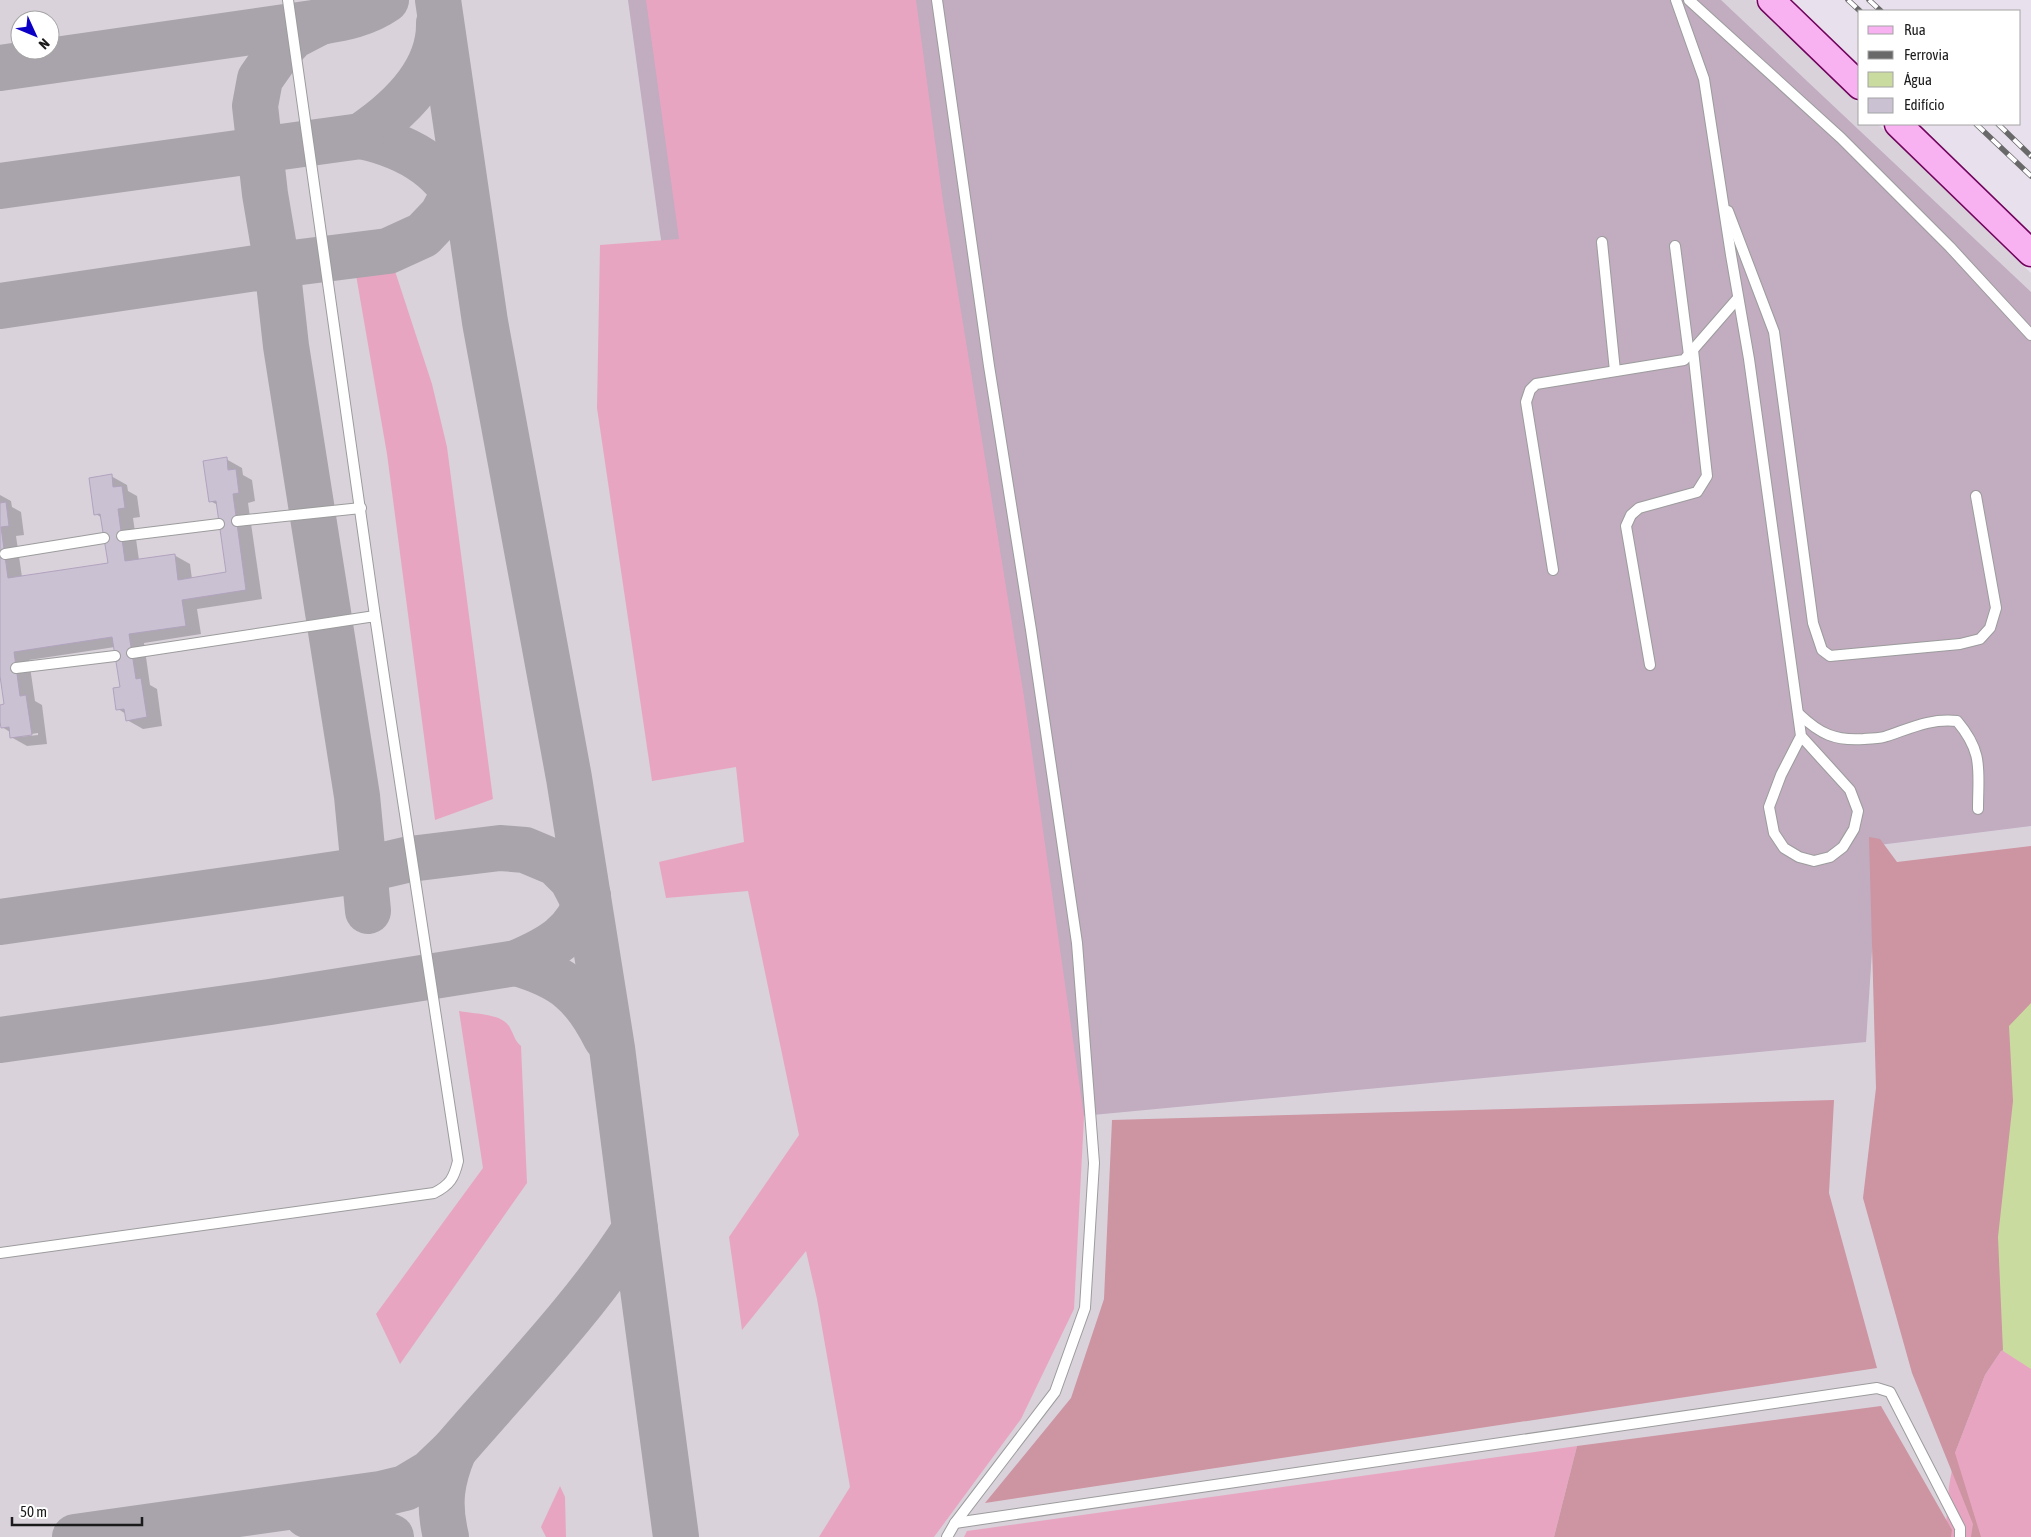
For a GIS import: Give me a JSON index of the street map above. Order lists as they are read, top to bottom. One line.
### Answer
{"legend":["Rua","Ferrovia","Água","Edifício"],"scale_bar":"50 m","north":"bottom right"}
